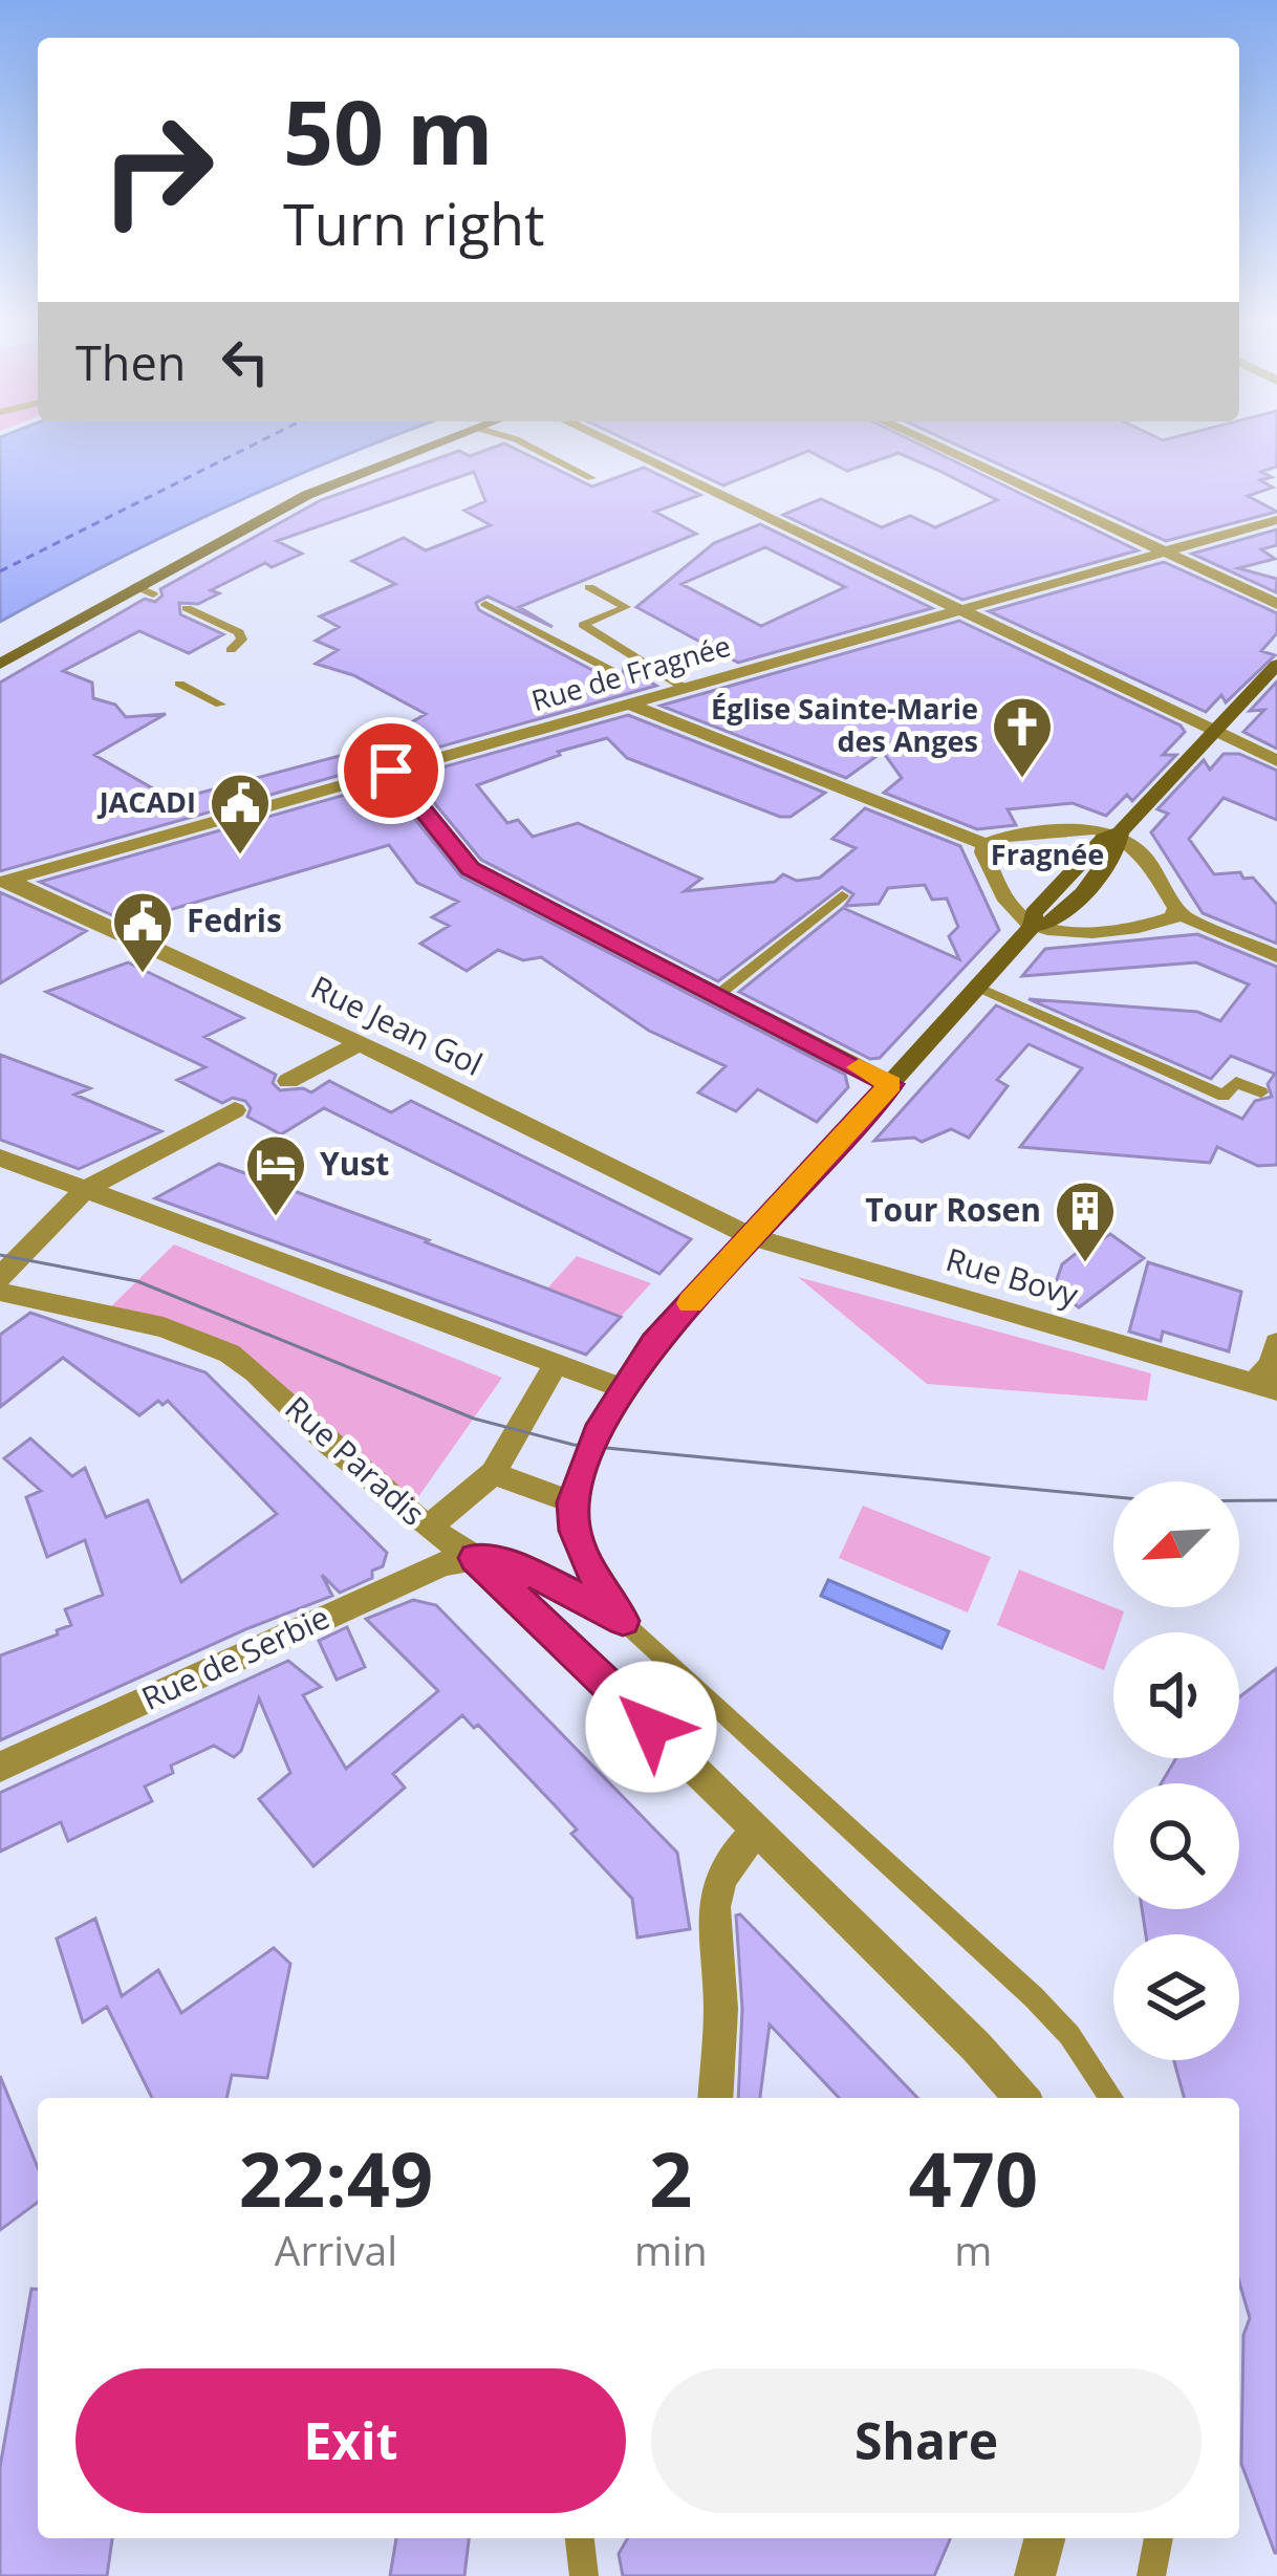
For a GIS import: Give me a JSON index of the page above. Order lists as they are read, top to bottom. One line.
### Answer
{"streets":{"street":["Rue de Fragnée","Rue Jean Gol","Rue Bovy","Rue Paradis","Rue de Serbie"]},"crossings":[["Rue de Fragnée","Rue Jean Gol"],["Rue Jean Gol","Rue Bovy"],["Rue Paradis","Rue de Serbie"]],"districts":["Fragnée"],"places":{"church":["Église Sainte-Marie des Anges"],"public building":["JACADI","Fedris"],"hotel":["Yust"],"building":["Tour Rosen"]},"north":"bottom left","page":{"turn":["50 m","Turn right"],"then":"Then","eta":["22:49","Arrival","2","min","470","m"],"buttons":["Exit","Share"]}}
